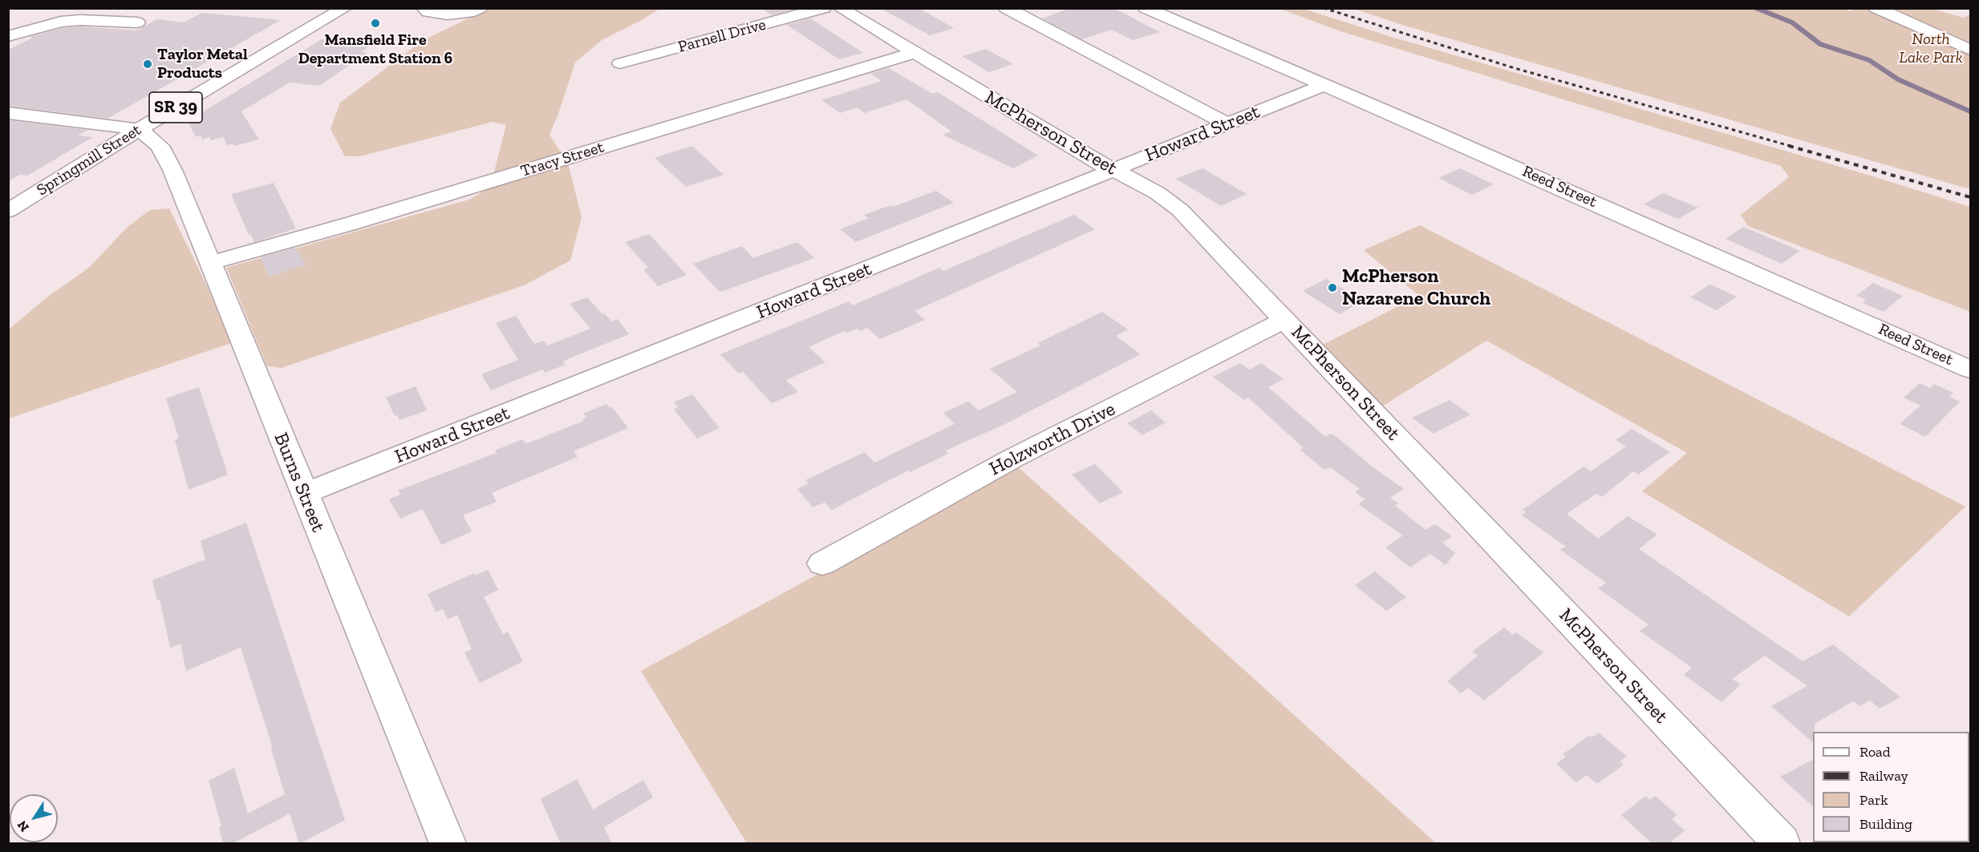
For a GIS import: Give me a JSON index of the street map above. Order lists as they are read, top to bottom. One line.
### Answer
{"streets":{"street":["Parnell Drive","SR 39","McPherson Street","Howard Street","Tracy Street","Springmill Street","Reed Street","Holzworth Drive","Burns Street"]},"crossings":[["McPherson Street","Howard Street"],["McPherson Street","Tracy Street"],["McPherson Street","Holzworth Drive"],["Howard Street","Reed Street"],["Howard Street","Burns Street"],["Tracy Street","Burns Street"],["Springmill Street","Burns Street"]],"parks":["North Lake Park"],"places":["Mansfield Fire Department Station 6","Taylor Metal Products","McPherson Nazarene Church"],"legend":["Road","Railway","Park","Building"],"north":"bottom left"}
